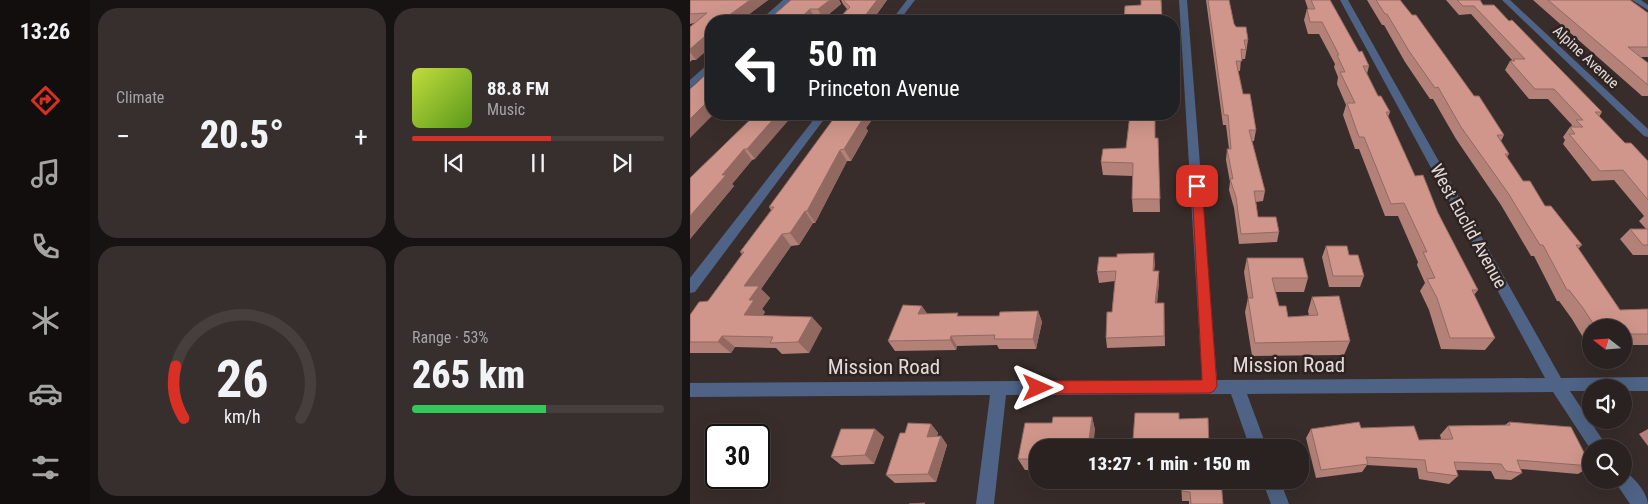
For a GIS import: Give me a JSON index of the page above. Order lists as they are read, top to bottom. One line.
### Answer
{"streets":{"street":["Alpine Avenue","West Euclid Avenue","Mission Road"]},"crossings":[["West Euclid Avenue","Mission Road"]],"north":"left","page":{"tabs":"13:26","tile":["Climate",["Range · 53%","265 km"]],"turn":["50 m","Princeton Avenue"],"song":["88.8 FM","Music"],"heat":["−","20.5°","+"],"limit":"30","trip":"13:27 · 1 min · 150 m","gauge":["26","km/h"]}}
